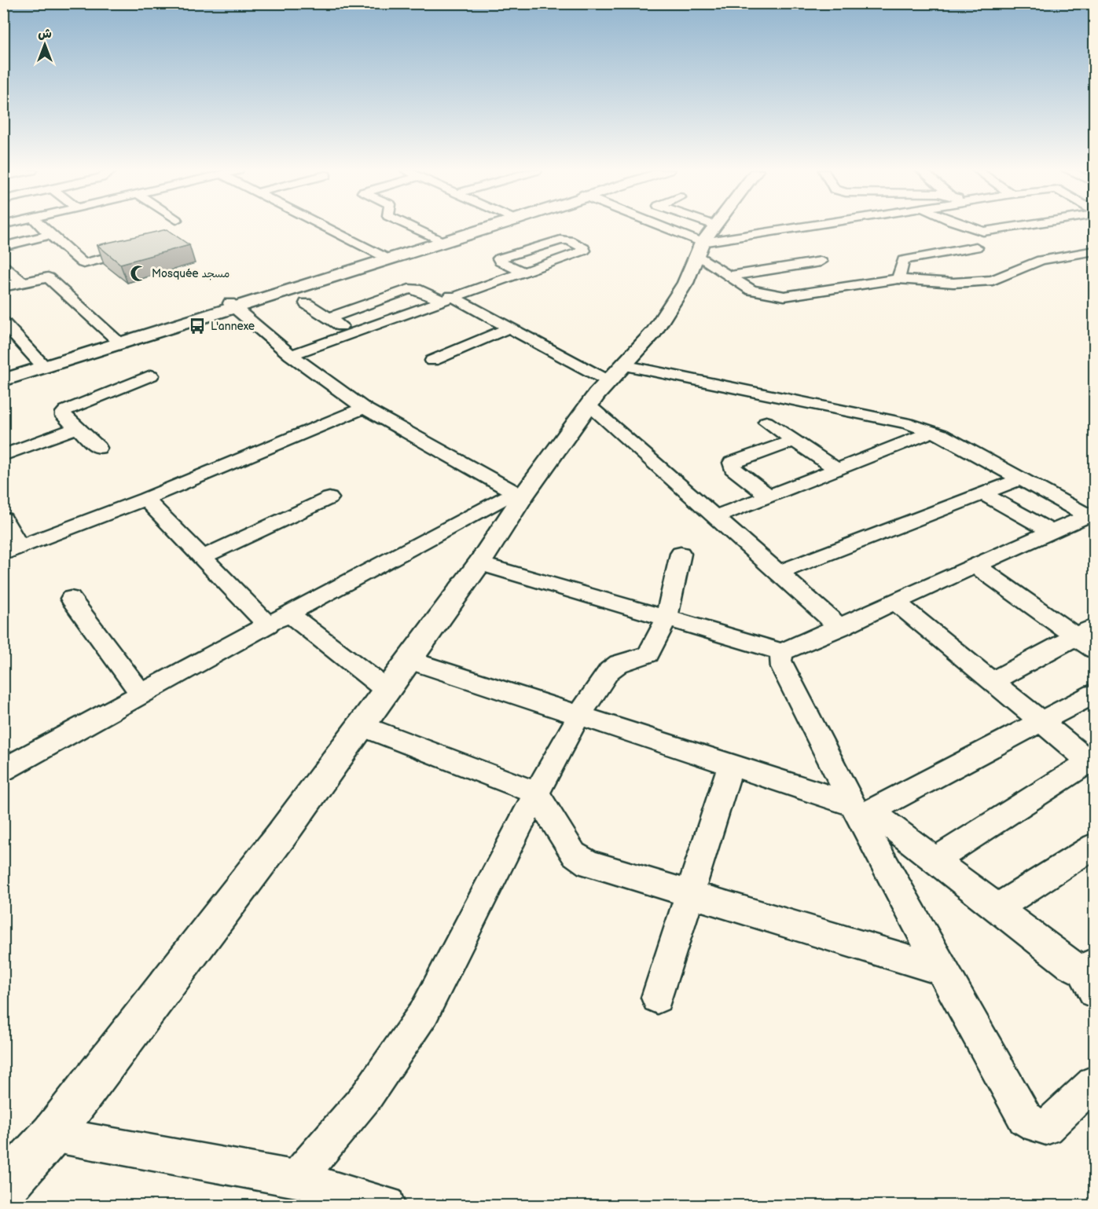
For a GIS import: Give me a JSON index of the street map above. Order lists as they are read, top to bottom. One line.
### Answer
{"places":{"mosque":["Mosquée مسجد"],"bus stop":["L'annexe"]},"north":"top"}
